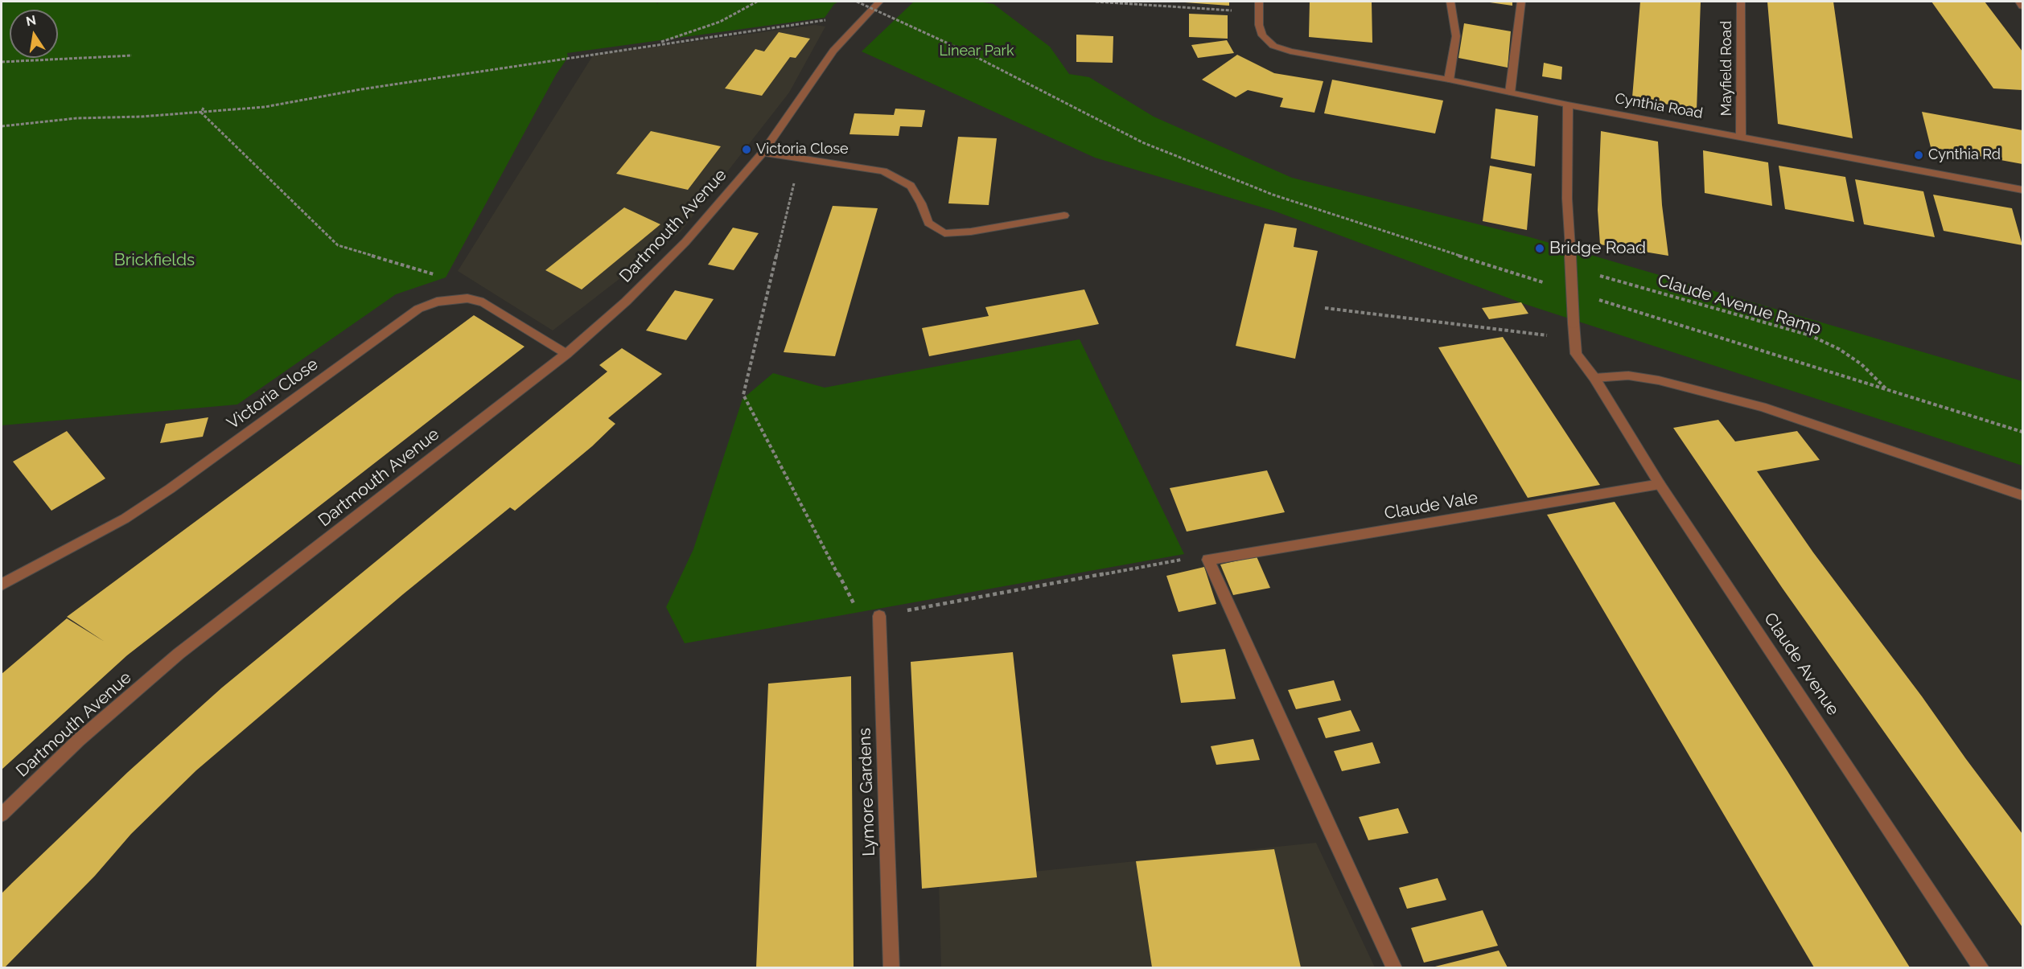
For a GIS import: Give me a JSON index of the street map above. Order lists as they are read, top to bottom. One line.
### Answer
{"streets":{"street":["Mayfield Road","Cynthia Road","Dartmouth Avenue","Victoria Close","Claude Vale","Claude Avenue","Lymore Gardens"],"path":["Claude Avenue Ramp"]},"crossings":[["Mayfield Road","Cynthia Road"],["Dartmouth Avenue","Victoria Close"],["Claude Vale","Claude Avenue"]],"parks":["Linear Park","Brickfields"],"places":["Victoria Close","Cynthia Rd","Bridge Road"],"north":"top"}
